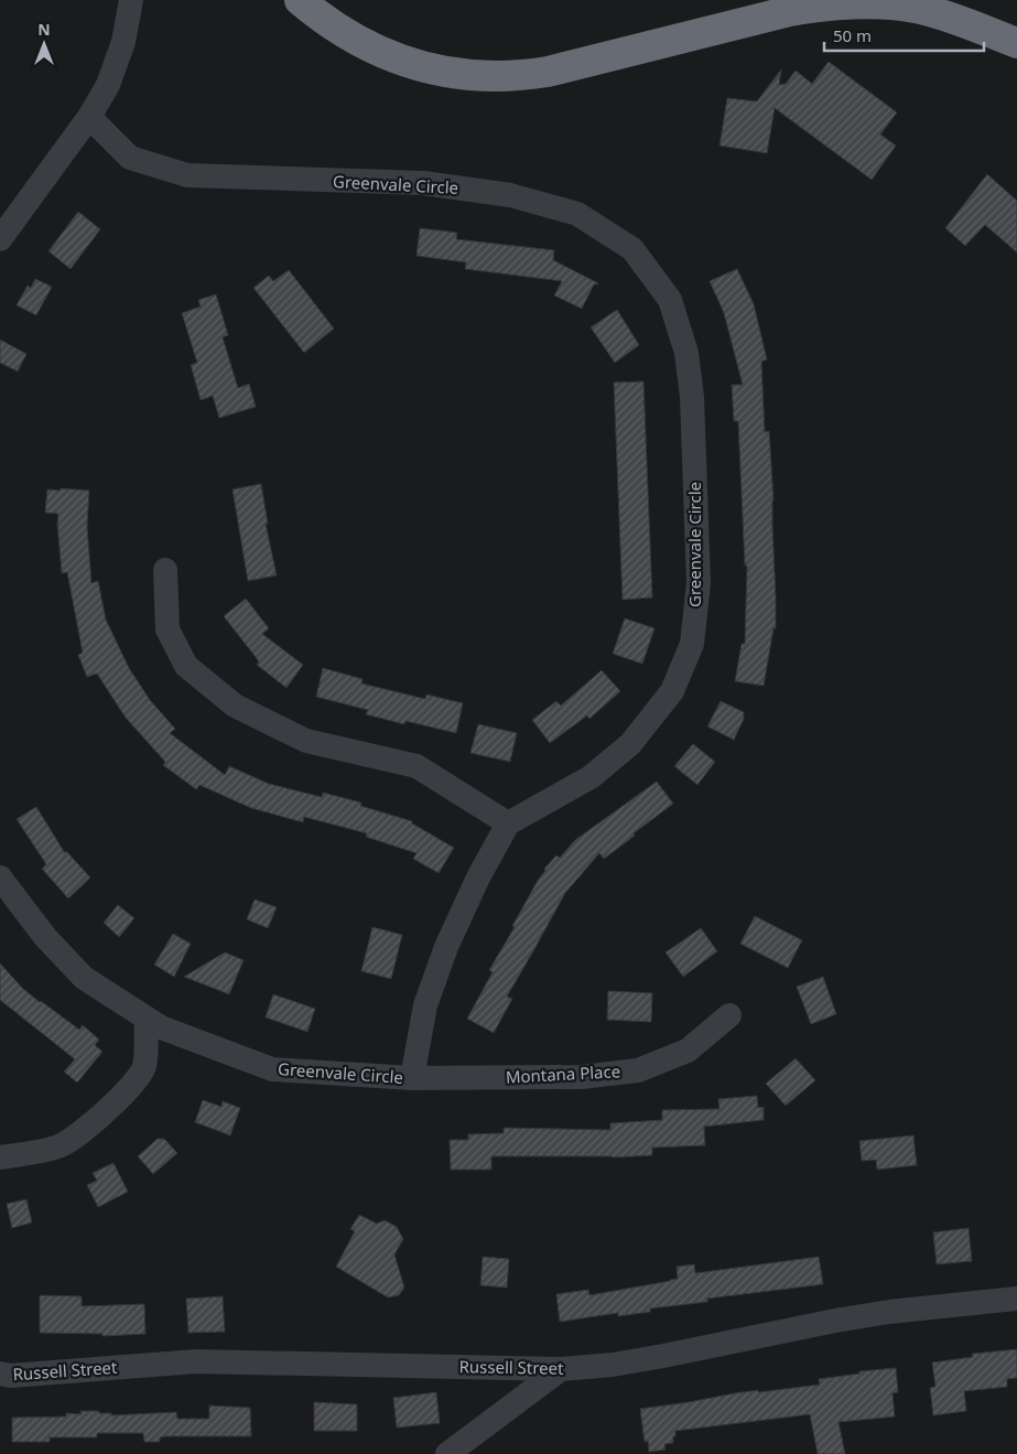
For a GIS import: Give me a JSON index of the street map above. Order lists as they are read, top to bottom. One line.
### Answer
{"streets":{"street":["Greenvale Circle","Montana Place","Russell Street"]},"crossings":[["Greenvale Circle","Montana Place"]],"scale_bar":"50 m","north":"top"}
